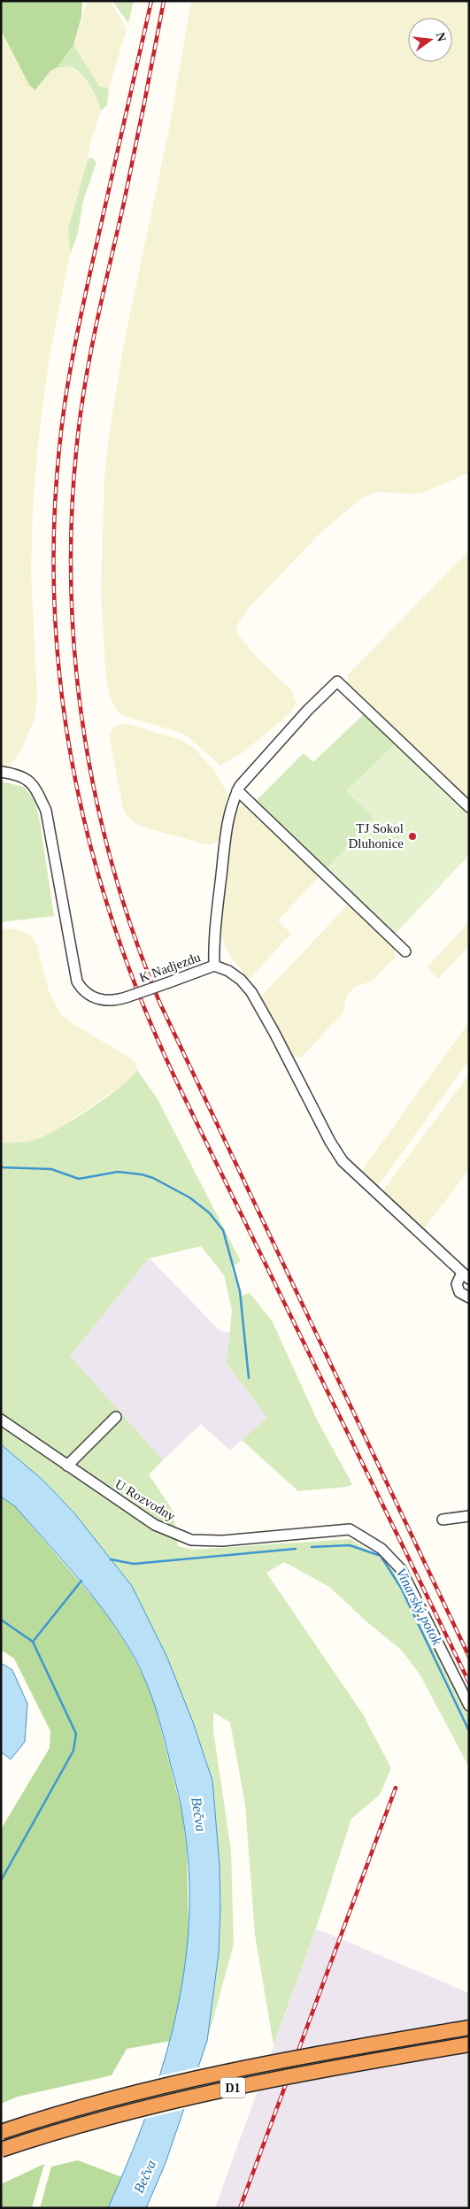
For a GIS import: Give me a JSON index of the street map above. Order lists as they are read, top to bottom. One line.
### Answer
{"streets":{"highway":["D1"],"street":["K Nadjezdu","U Rozvodny"]},"water":["Vinarský potok","Bečva"],"places":["TJ Sokol Dluhonice"],"north":"right"}
